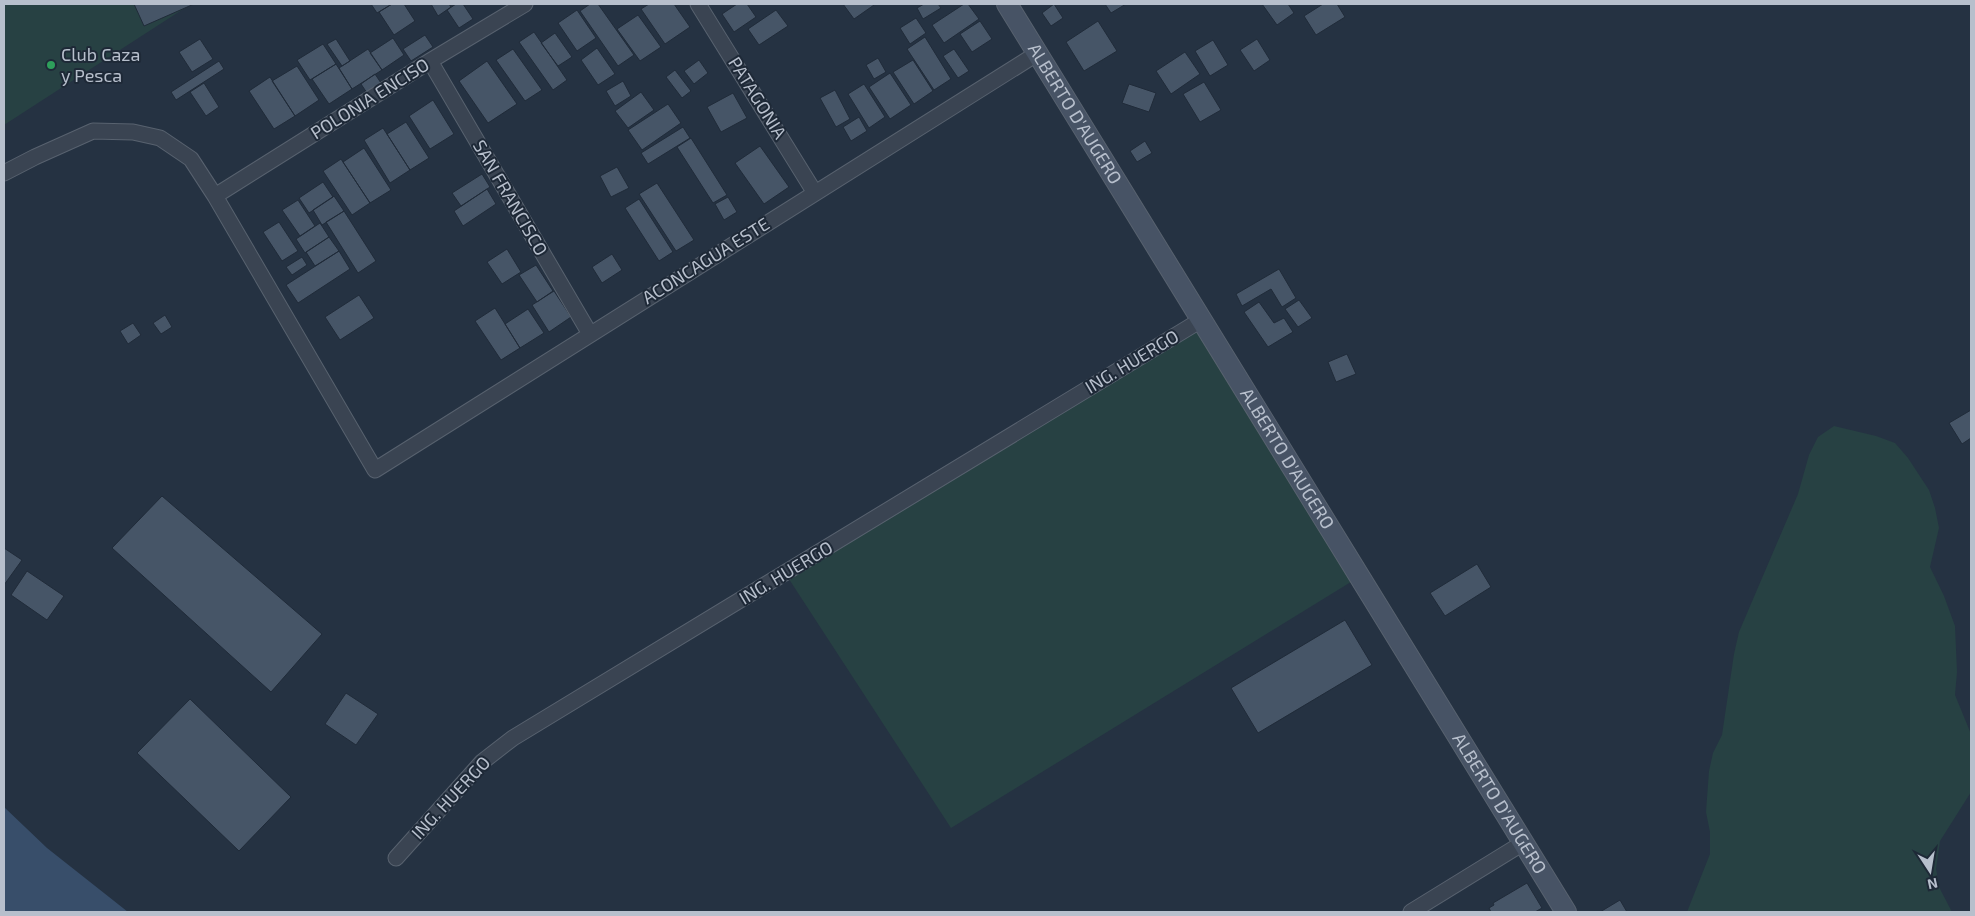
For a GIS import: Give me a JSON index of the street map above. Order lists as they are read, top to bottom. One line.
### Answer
{"streets":{"main road":["ALBERTO D'AUGERO"],"street":["PATAGONIA","POLONIA ENCISO","SAN FRANCISCO","ACONCAGUA ESTE","ING. HUERGO"]},"crossings":[["PATAGONIA","ACONCAGUA ESTE"],["POLONIA ENCISO","SAN FRANCISCO"],["POLONIA ENCISO","ACONCAGUA ESTE"],["ALBERTO D'AUGERO","ACONCAGUA ESTE"],["ALBERTO D'AUGERO","ING. HUERGO"],["SAN FRANCISCO","ACONCAGUA ESTE"]],"places":["Club Caza y Pesca"],"north":"bottom"}
